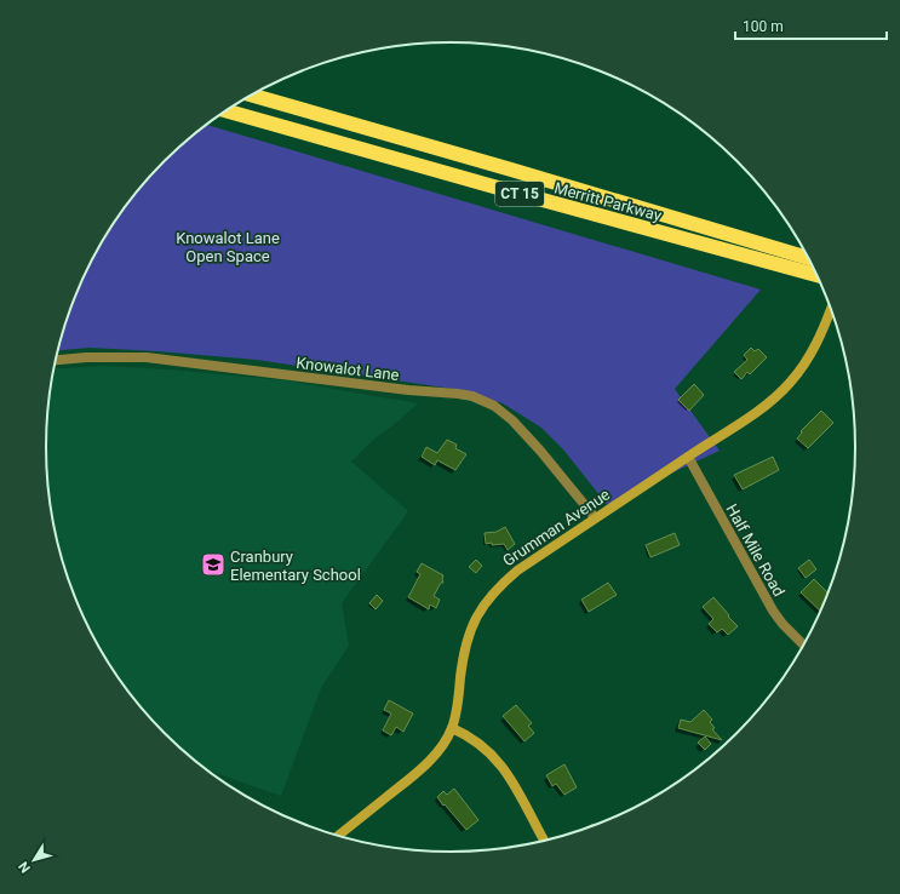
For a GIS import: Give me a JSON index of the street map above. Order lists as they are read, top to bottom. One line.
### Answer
{"streets":{"highway":["CT 15","Merritt Parkway"],"street":["Knowalot Lane","Grumman Avenue","Half Mile Road"]},"crossings":[["Knowalot Lane","Grumman Avenue"],["Grumman Avenue","Half Mile Road"]],"parks":["Knowalot Lane Open Space"],"places":{"school or university":["Cranbury Elementary School"]},"scale_bar":"100 m","north":"bottom left"}
